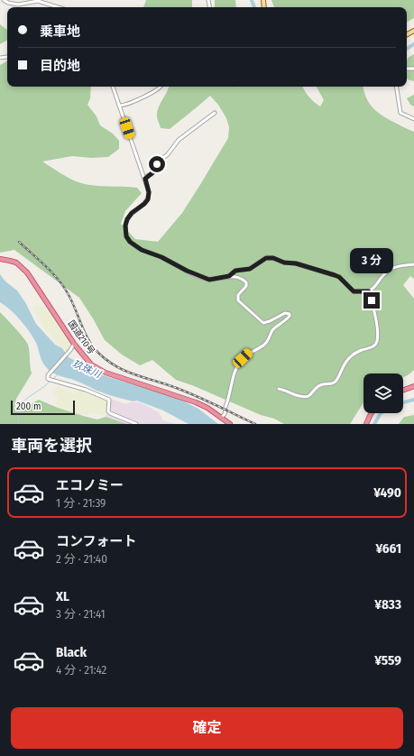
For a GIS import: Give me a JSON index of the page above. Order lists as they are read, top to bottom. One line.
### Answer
{"streets":{"highway":["国道210号"]},"water":["玖珠川"],"scale_bar":"200 m","page":{"banner":["乗車地","目的地"],"bubble":"3 分","scale":"200 m","heading":"車両を選択","list":[{"name":"エコノミー","note":"1 分 · 21:39","value":"¥490"},{"name":"コンフォート","note":"2 分 · 21:40","value":"¥661"},{"name":"XL","note":"3 分 · 21:41","value":"¥833"},{"name":"Black","note":"4 分 · 21:42","value":"¥559"}],"buttons":"確定"}}
